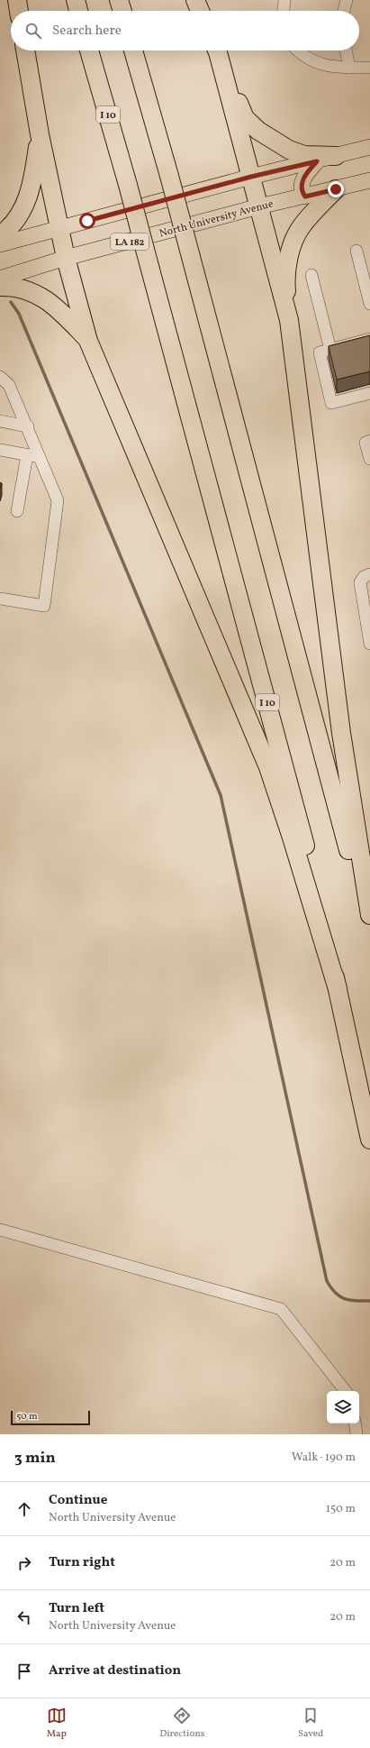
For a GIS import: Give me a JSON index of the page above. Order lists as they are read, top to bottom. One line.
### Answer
{"streets":{"highway":["I 10"],"main road":["North University Avenue","LA 182"]},"scale_bar":"50 m","page":{"search":"Search here","scale":"50 m","heading":["3 min","Walk · 190 m"],"list":[["Continue","North University Avenue","150 m"],["Turn right","20 m"],["Turn left","North University Avenue","20 m"],"Arrive at destination"],"nav":["Map","Directions","Saved"]}}
